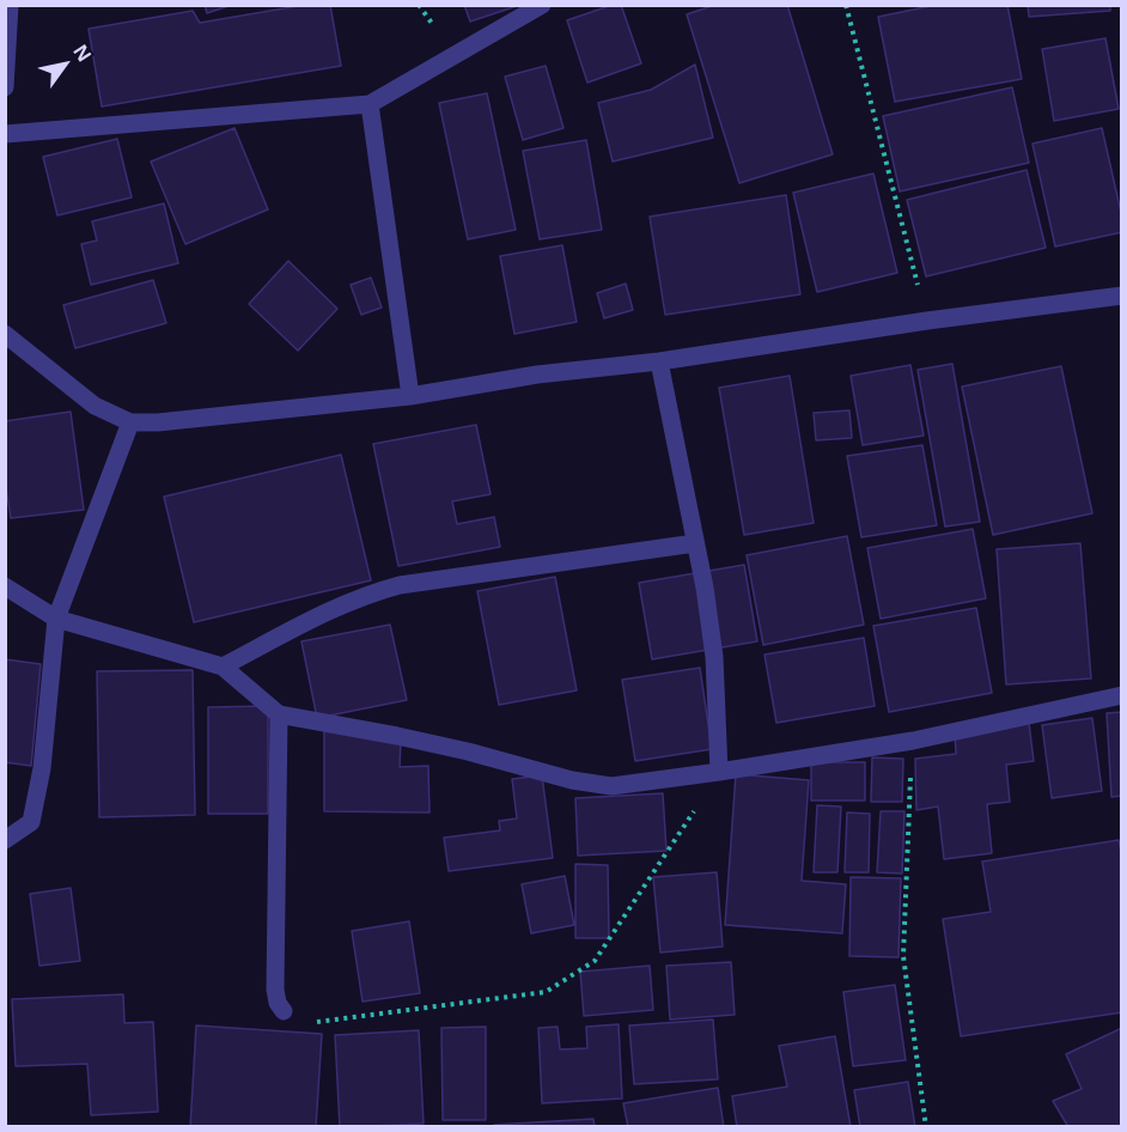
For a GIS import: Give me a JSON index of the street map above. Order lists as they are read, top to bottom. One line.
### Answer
{"north":"top right"}
